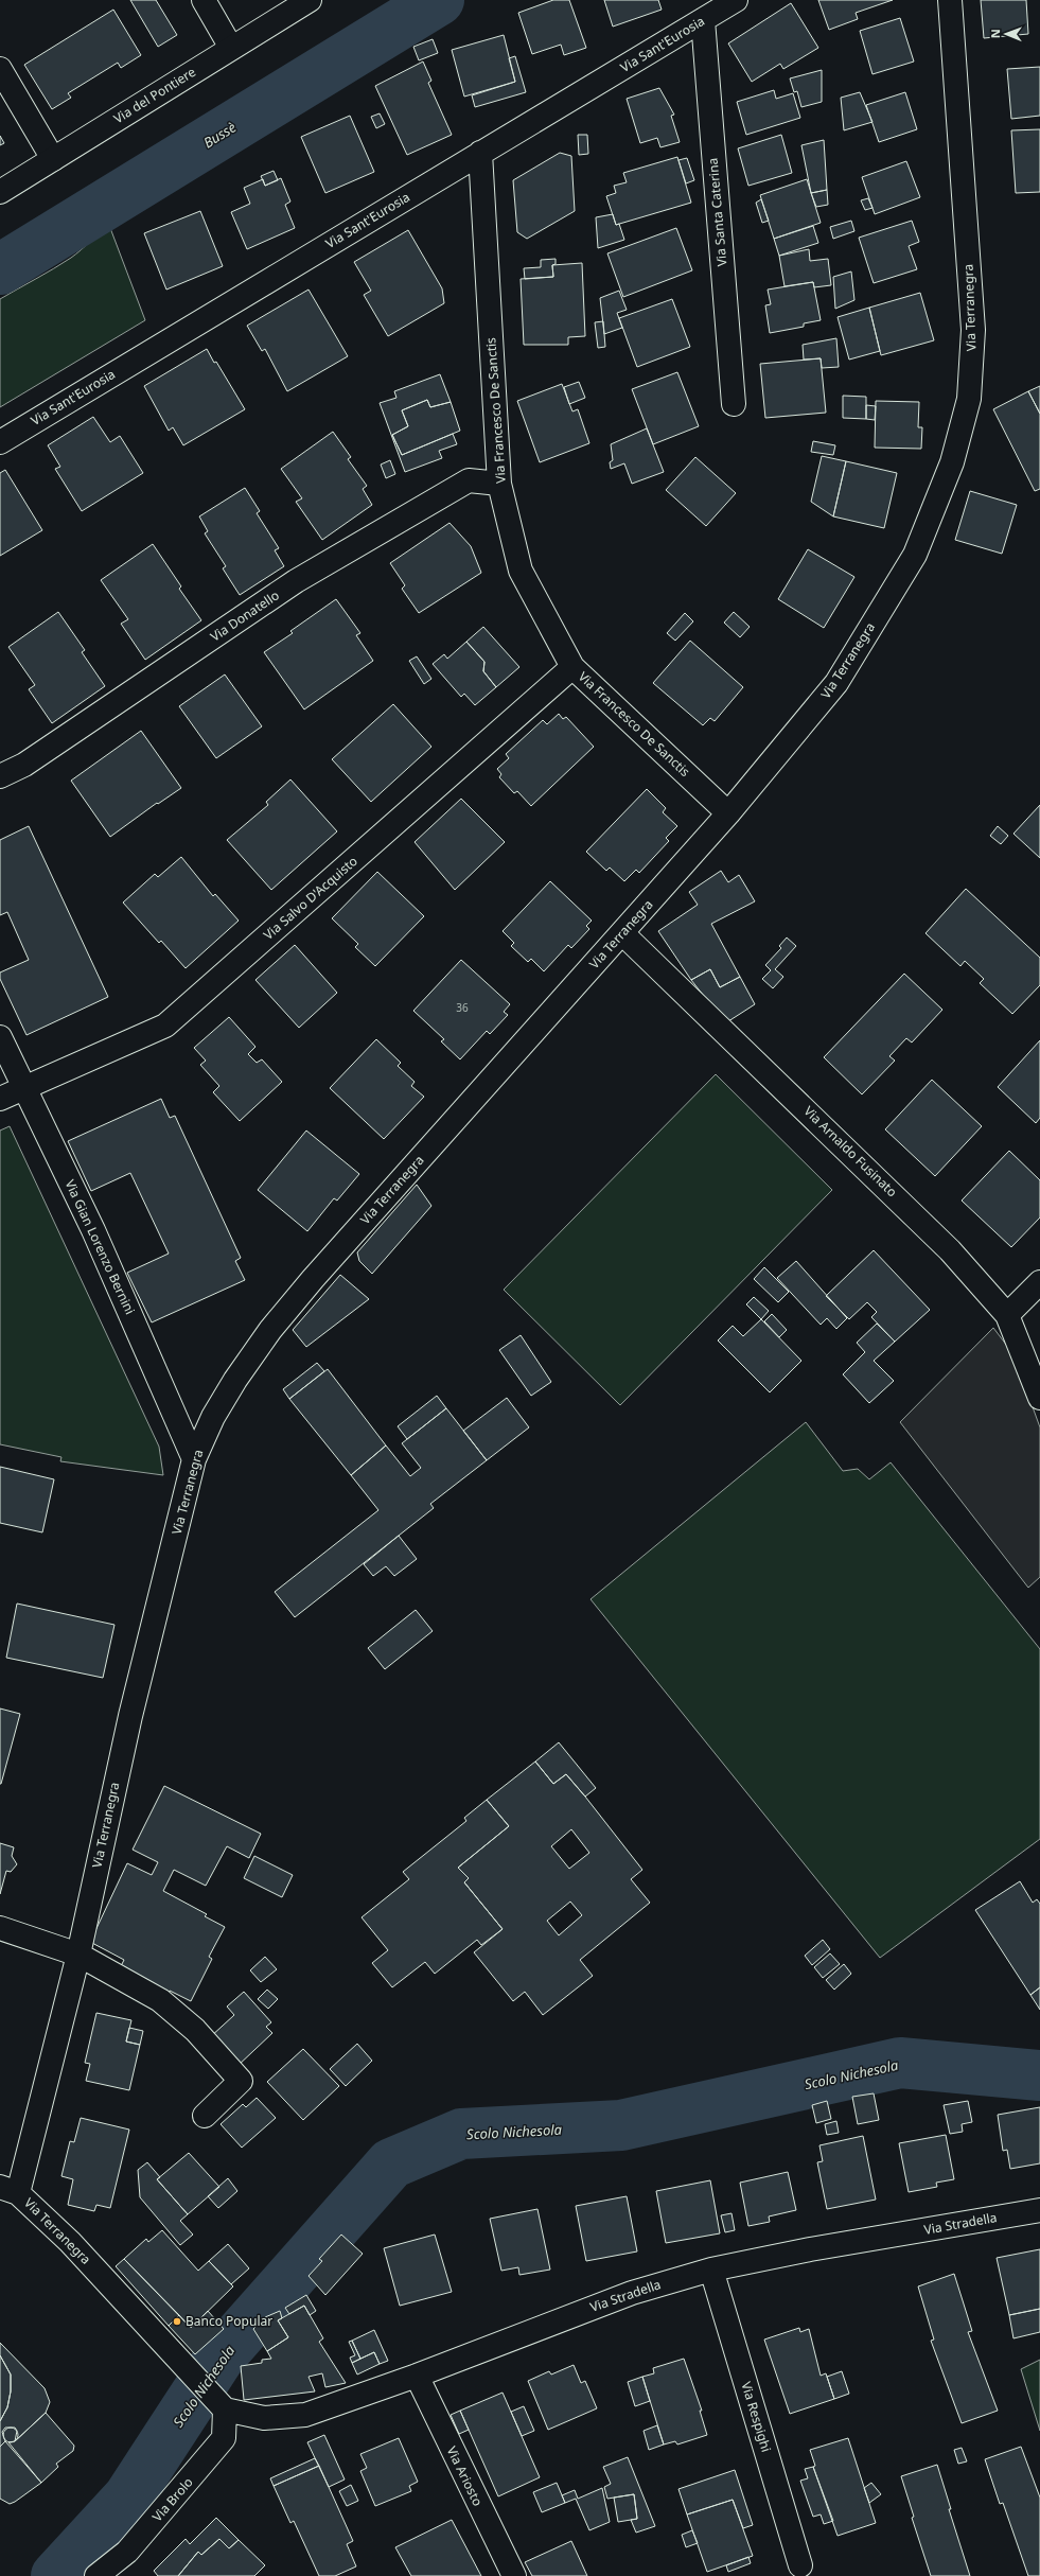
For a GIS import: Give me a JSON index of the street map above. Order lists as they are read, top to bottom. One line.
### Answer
{"streets":{"street":["Via Sant'Eurosia","Via del Pontiere","Via Santa Caterina","Via Terranegra","Via Francesco De Sanctis","Via Donatello","Via Salvo D'Acquisto","Via Arnaldo Fusinato","Via Gian Lorenzo Bernini","Via Stradella","Via Respighi","Via Ariosto","Via Brolo"]},"crossings":[["Via Sant'Eurosia","Via Santa Caterina"],["Via Sant'Eurosia","Via Francesco De Sanctis"],["Via Terranegra","Via Francesco De Sanctis"],["Via Terranegra","Via Arnaldo Fusinato"],["Via Terranegra","Via Gian Lorenzo Bernini"],["Via Terranegra","Via Stradella"],["Via Terranegra","Via Brolo"],["Via Francesco De Sanctis","Via Donatello"],["Via Francesco De Sanctis","Via Salvo D'Acquisto"],["Via Salvo D'Acquisto","Via Gian Lorenzo Bernini"],["Via Stradella","Via Respighi"],["Via Stradella","Via Ariosto"],["Via Stradella","Via Brolo"]],"water":["Bussè","Scolo Nichesola"],"places":["Banco Popular"],"house_numbers":["36"],"north":"left"}
